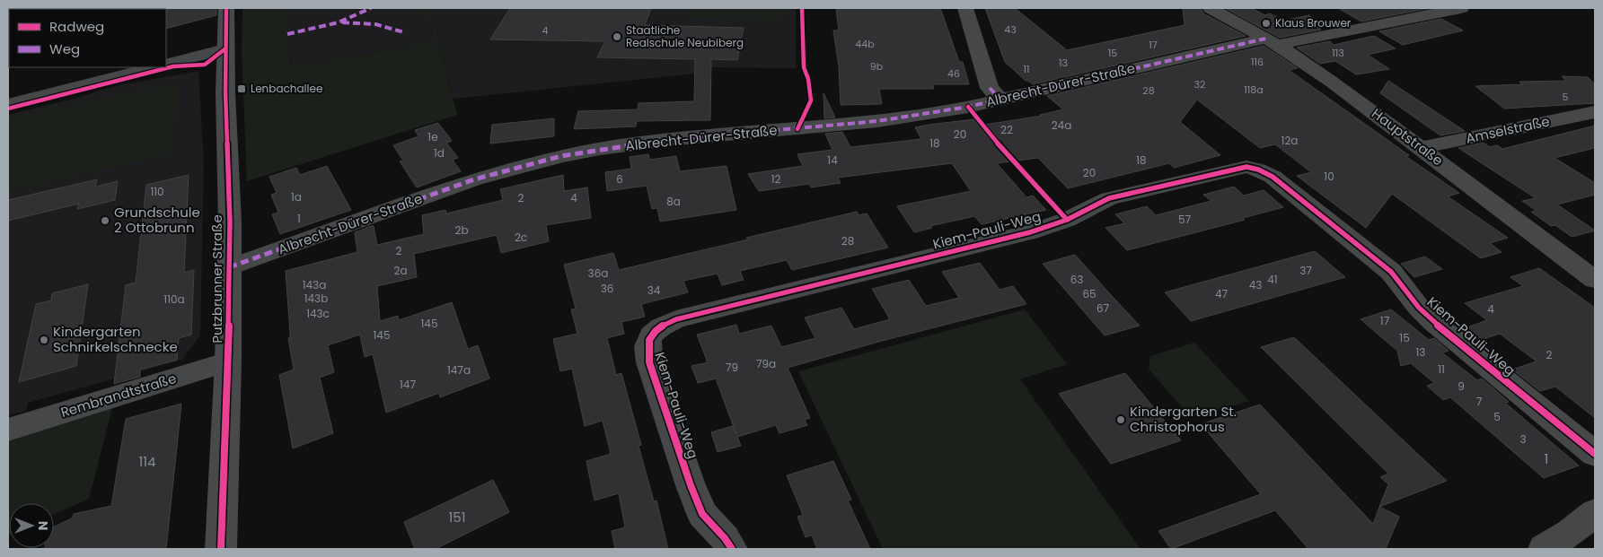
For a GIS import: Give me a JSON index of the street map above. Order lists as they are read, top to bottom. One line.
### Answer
{"streets":{"main road":["Putzbrunner Straße"],"street":["Albrecht-Dürer-Straße","Amselstraße","Hauptstraße","Kiem-Pauli-Weg","Rembrandtstraße"]},"crossings":[["Albrecht-Dürer-Straße","Hauptstraße"],["Albrecht-Dürer-Straße","Putzbrunner Straße"],["Amselstraße","Hauptstraße"],["Putzbrunner Straße","Rembrandtstraße"]],"places":{"other":["Klaus Brouwer","Staatliche Realschule Neubiberg","Grundschule 2 Ottobrunn","Kindergarten Schnirkelschnecke","Kindergarten St. Christophorus"],"transit":["Lenbachallee"]},"house_numbers":["43","4","44b","17","15","113","116","13","9b","11","46","32","118a","28","5","24a","22","20","1e","12a","18","1d","14","18","20","10","6","12","110","1a","2","4","8a","1","57","2b","2c","28","2","2a","37","36a","63","41","143a","43","36","34","65","47","143b","110a","67","4","143c","17","145","145","15","13","2","79a","79","11","147a","147","9","7","5","3","1","114","151"],"legend":["Radweg","Weg"],"north":"right"}
